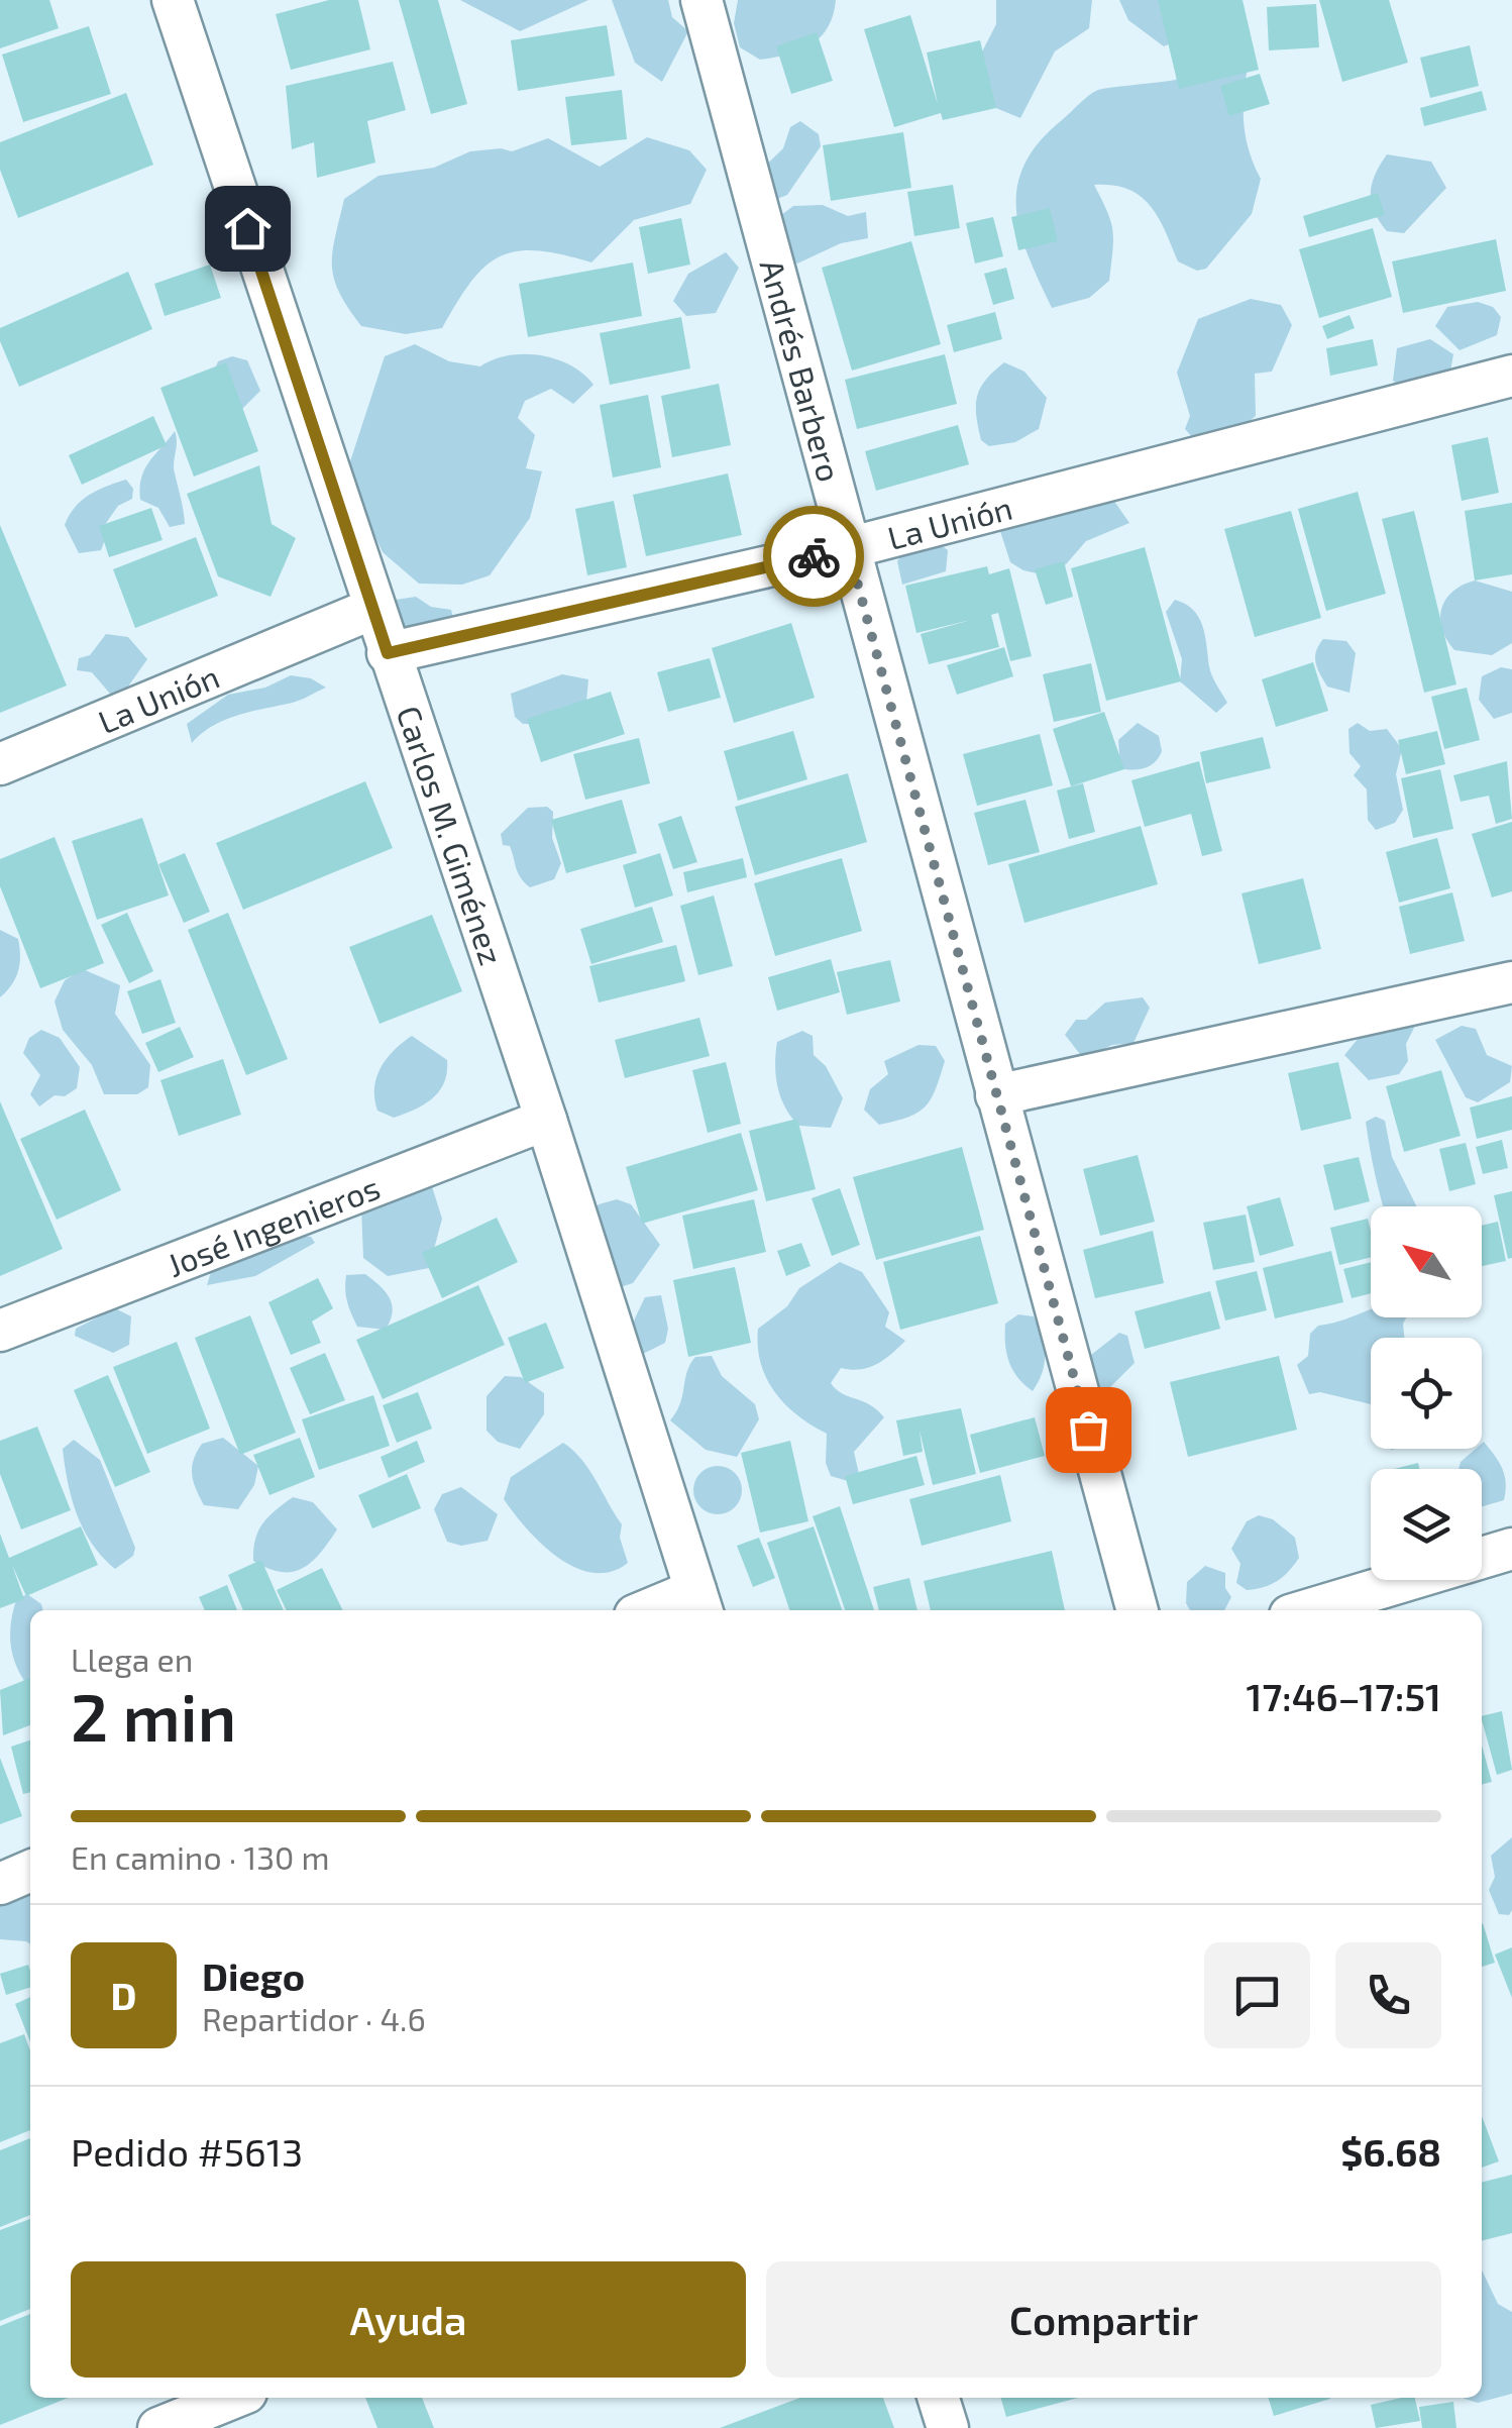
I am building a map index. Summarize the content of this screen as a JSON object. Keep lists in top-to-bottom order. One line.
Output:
{"streets":{"street":["Andrés Barbero","La Unión","Carlos M. Giménez","José Ingenieros"]},"crossings":[["Andrés Barbero","La Unión"],["La Unión","Carlos M. Giménez"],["Carlos M. Giménez","José Ingenieros"]],"north":"top left","page":{"heading":["2 min","Llega en","17:46–17:51"],"panel":["Diego","Repartidor · 4.6","Pedido #5613","$6.68"],"bar":"En camino · 130 m","round":"D","buttons":["Ayuda","Compartir"]}}
